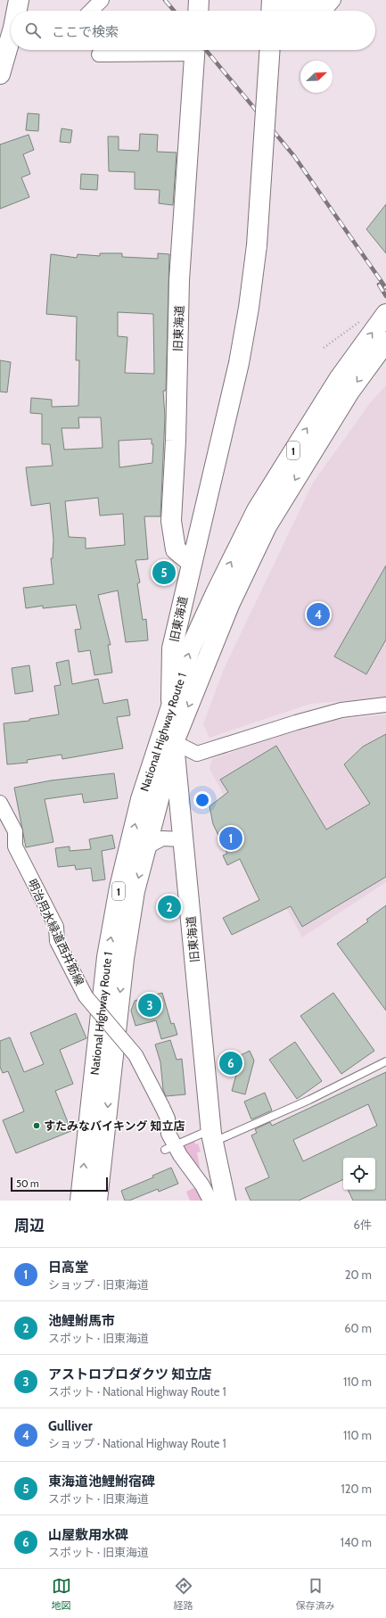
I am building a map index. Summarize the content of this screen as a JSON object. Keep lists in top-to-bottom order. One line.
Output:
{"streets":{"main road":["旧東海道","1","National Highway Route 1"],"street":["明治用水緑道西井筋線"]},"crossings":[["旧東海道","National Highway Route 1"]],"places":["すたみなバイキング 知立店"],"scale_bar":"50 m","north":"top right","page":{"search":"ここで検索","pins":["5","4","1","2","3","6"],"scale":"50 m","heading":["周辺","6件"],"list":[{"mark":"1","name":"日高堂","note":"ショップ · 旧東海道","value":"20 m"},{"mark":"2","name":"池鯉鮒馬市","note":"スポット · 旧東海道","value":"60 m"},{"mark":"3","name":"アストロプロダクツ 知立店","note":"スポット · National Highway Route 1","value":"110 m"},{"mark":"4","name":"Gulliver","note":"ショップ · National Highway Route 1","value":"110 m"},{"mark":"5","name":"東海道池鯉鮒宿碑","note":"スポット · 旧東海道","value":"120 m"},{"mark":"6","name":"山屋敷用水碑","note":"スポット · 旧東海道","value":"140 m"}],"nav":["地図","経路","保存済み"]}}
